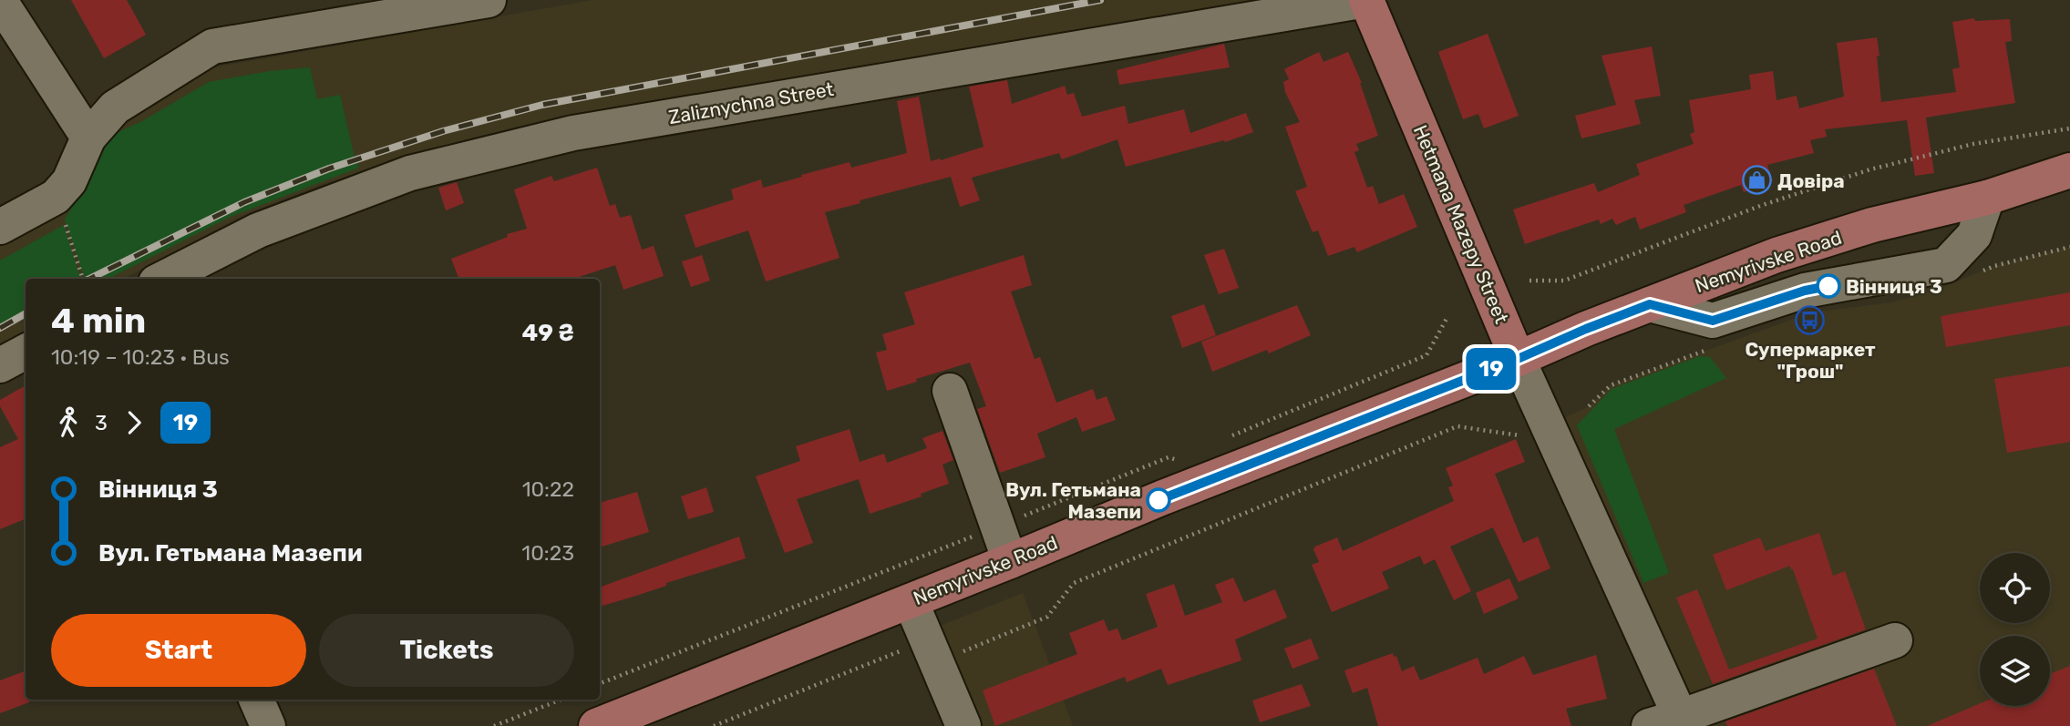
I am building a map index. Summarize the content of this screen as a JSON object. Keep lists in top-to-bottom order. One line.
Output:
{"streets":{"main road":["Hetmana Mazepy Street","Nemyrivske Road"],"street":["Zaliznychna Street"]},"crossings":[["Zaliznychna Street","Hetmana Mazepy Street"],["Hetmana Mazepy Street","Nemyrivske Road"]],"places":{"shop":["Довіра"],"other":["Вінниця 3","Вул. Гетьмана Мазепи"],"bus stop":["Супермаркет \"Грош\""]},"lines":["bus line 19"],"page":{"on_map":"19","heading":["4 min","10:19 – 10:23 · Bus","49 ₴"],"legs":["3","19"],"list":[{"name":"Вінниця 3","value":"10:22"},{"name":"Вул. Гетьмана Мазепи","value":"10:23"}],"buttons":["Start","Tickets"]}}
